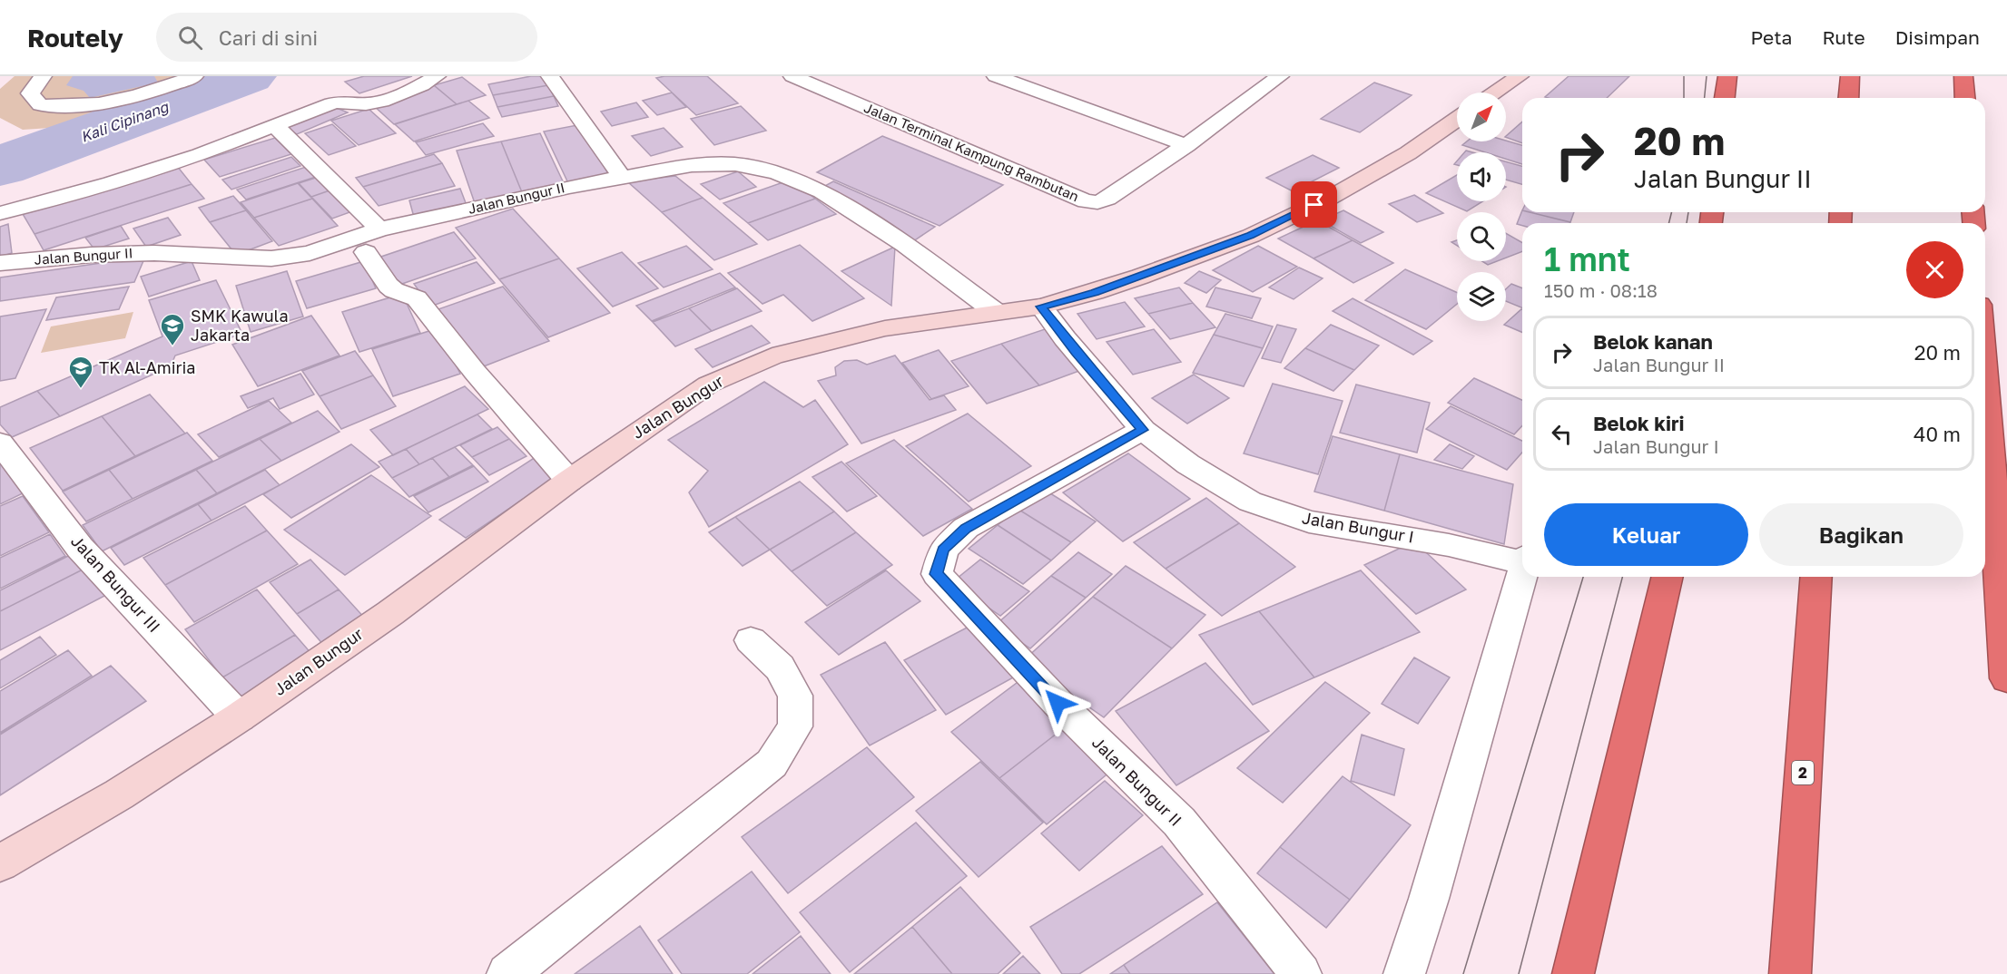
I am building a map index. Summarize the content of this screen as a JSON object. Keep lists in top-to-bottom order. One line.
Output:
{"streets":{"highway":["2"],"street":["Jalan Terminal Kampung Rambutan","Jalan Bungur II","Jalan Bungur","Jalan Bungur I","Jalan Bungur III"]},"crossings":[["Jalan Bungur II","Jalan Bungur"],["Jalan Bungur II","Jalan Bungur I"],["Jalan Bungur","Jalan Bungur I"],["Jalan Bungur","Jalan Bungur III"]],"water":["Kali Cipinang"],"places":{"school or university":["SMK Kawula Jakarta","TK Al-Amiria"]},"north":"top right","page":{"header":"Routely","search":"Cari di sini","nav":["Peta","Rute","Disimpan"],"turn":["20 m","Jalan Bungur II"],"heading":["1 mnt","150 m · 08:18"],"list":[{"name":"Belok kanan","note":"Jalan Bungur II","value":"20 m"},{"name":"Belok kiri","note":"Jalan Bungur I","value":"40 m"}],"buttons":["Keluar","Bagikan"]}}
